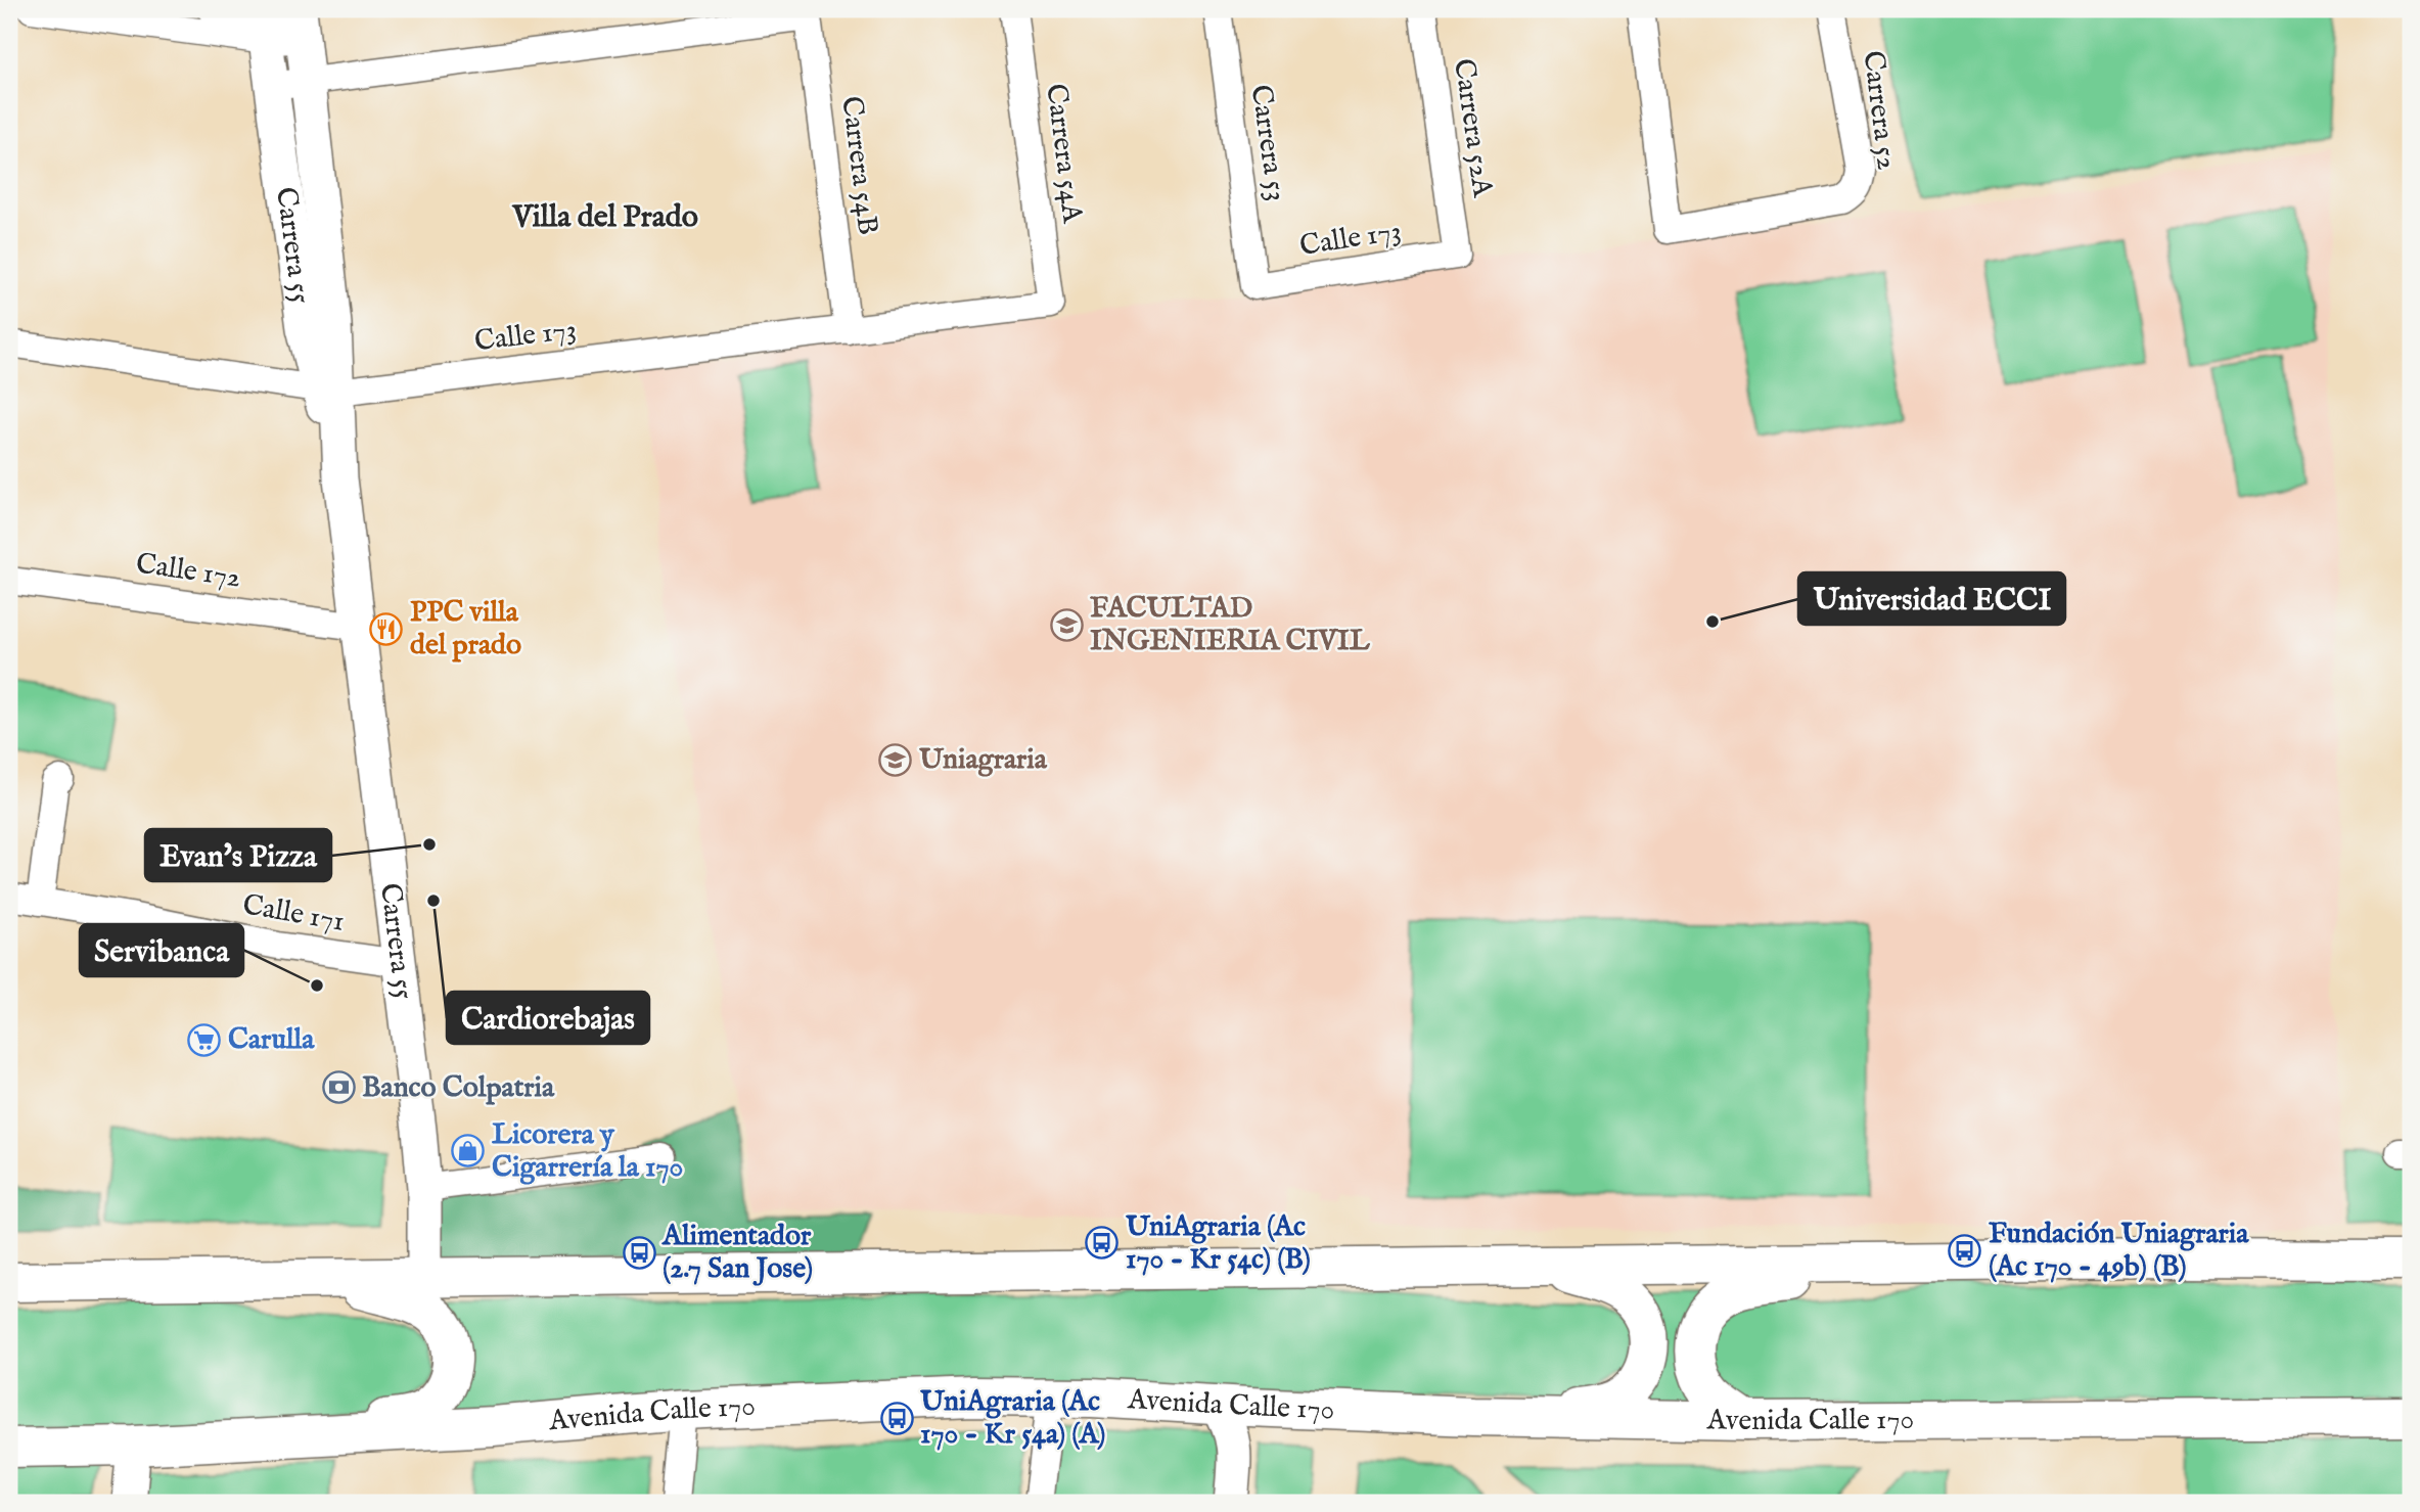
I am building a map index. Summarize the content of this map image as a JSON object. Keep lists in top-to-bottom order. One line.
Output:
{"streets":{"main road":["Avenida Calle 170"],"street":["Carrera 52","Carrera 52A","Carrera 53","Carrera 54A","Carrera 54B","Calle 173","Carrera 55","Calle 172","Calle 171"]},"crossings":[["Carrera 52A","Calle 173"],["Carrera 53","Calle 173"],["Carrera 54A","Calle 173"],["Carrera 54B","Calle 173"],["Calle 173","Carrera 55"],["Carrera 55","Calle 172"],["Carrera 55","Calle 171"]],"districts":["Villa del Prado"],"places":{"other":["Universidad ECCI","Evan's Pizza","Cardiorebajas","Servibanca"],"school or university":["FACULTAD INGENIERIA CIVIL","Uniagraria"],"restaurant":["PPC villa del prado"],"supermarket":["Carulla"],"bank":["Banco Colpatria"],"shop":["Licorera y Cigarrería la 170"],"bus stop":["UniAgraria (Ac 170 - Kr 54c) (B)","Fundación Uniagraria (Ac 170 - 49b) (B)","Alimentador (2.7 San Jose)","UniAgraria (Ac 170 - Kr 54a) (A)"]}}
